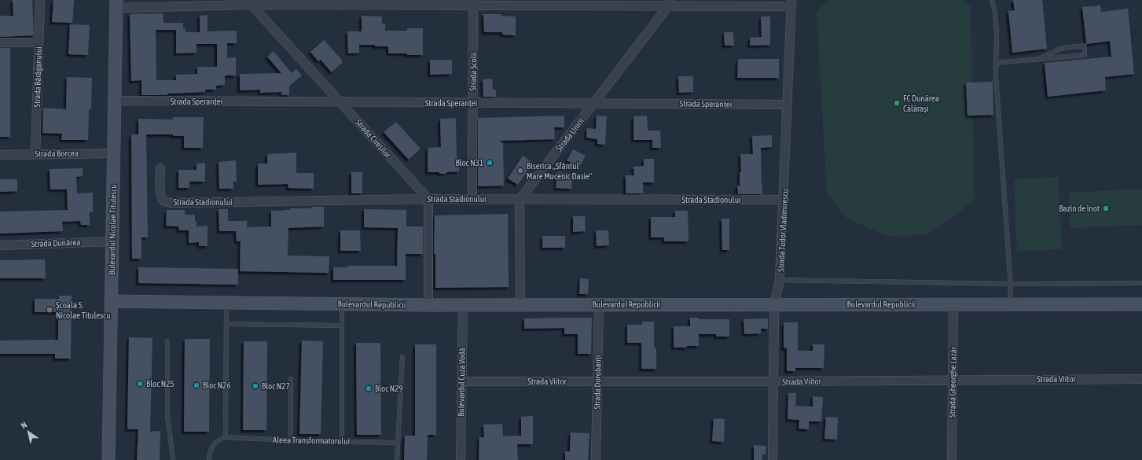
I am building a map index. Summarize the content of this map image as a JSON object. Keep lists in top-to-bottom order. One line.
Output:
{"streets":{"main road":["Bulevardul Nicolae Titulescu","Bulevardul Republicii"],"street":["Strada Școlii","Strada Bărăganului","Strada Speranței","Strada Unirii","Strada Cireșilor","Strada Borcea","Strada Stadionului","Strada Tudor Vladimirescu","Strada Dunărea","Strada Viitor","Bulevardul Cuza Vodă","Strada Dorobanți","Strada Gheorghe Lazăr"],"lane":["Aleea Transformatorului"]},"crossings":[["Strada Școlii","Strada Speranței"],["Strada Școlii","Strada Stadionului"],["Strada Bărăganului","Strada Borcea"],["Strada Speranței","Strada Unirii"],["Strada Speranței","Strada Cireșilor"],["Strada Speranței","Bulevardul Nicolae Titulescu"],["Strada Speranței","Strada Tudor Vladimirescu"],["Strada Unirii","Strada Stadionului"],["Strada Cireșilor","Strada Stadionului"],["Strada Borcea","Bulevardul Nicolae Titulescu"],["Strada Stadionului","Strada Tudor Vladimirescu"],["Bulevardul Nicolae Titulescu","Strada Dunărea"],["Bulevardul Nicolae Titulescu","Bulevardul Republicii"],["Strada Tudor Vladimirescu","Bulevardul Republicii"],["Strada Tudor Vladimirescu","Strada Viitor"],["Bulevardul Republicii","Bulevardul Cuza Vodă"],["Bulevardul Republicii","Strada Dorobanți"],["Bulevardul Republicii","Strada Gheorghe Lazăr"],["Strada Viitor","Bulevardul Cuza Vodă"],["Strada Viitor","Strada Dorobanți"],["Strada Viitor","Strada Gheorghe Lazăr"]],"places":["FC Dunărea Călărași","Bloc N31","Biserica „Sfântul Mare Mucenic Dasie\"","Bazin de înot","Școala 5. Nicolae Titulescu","Bloc N25","Bloc N26","Bloc N27","Bloc N29"],"north":"top left"}
